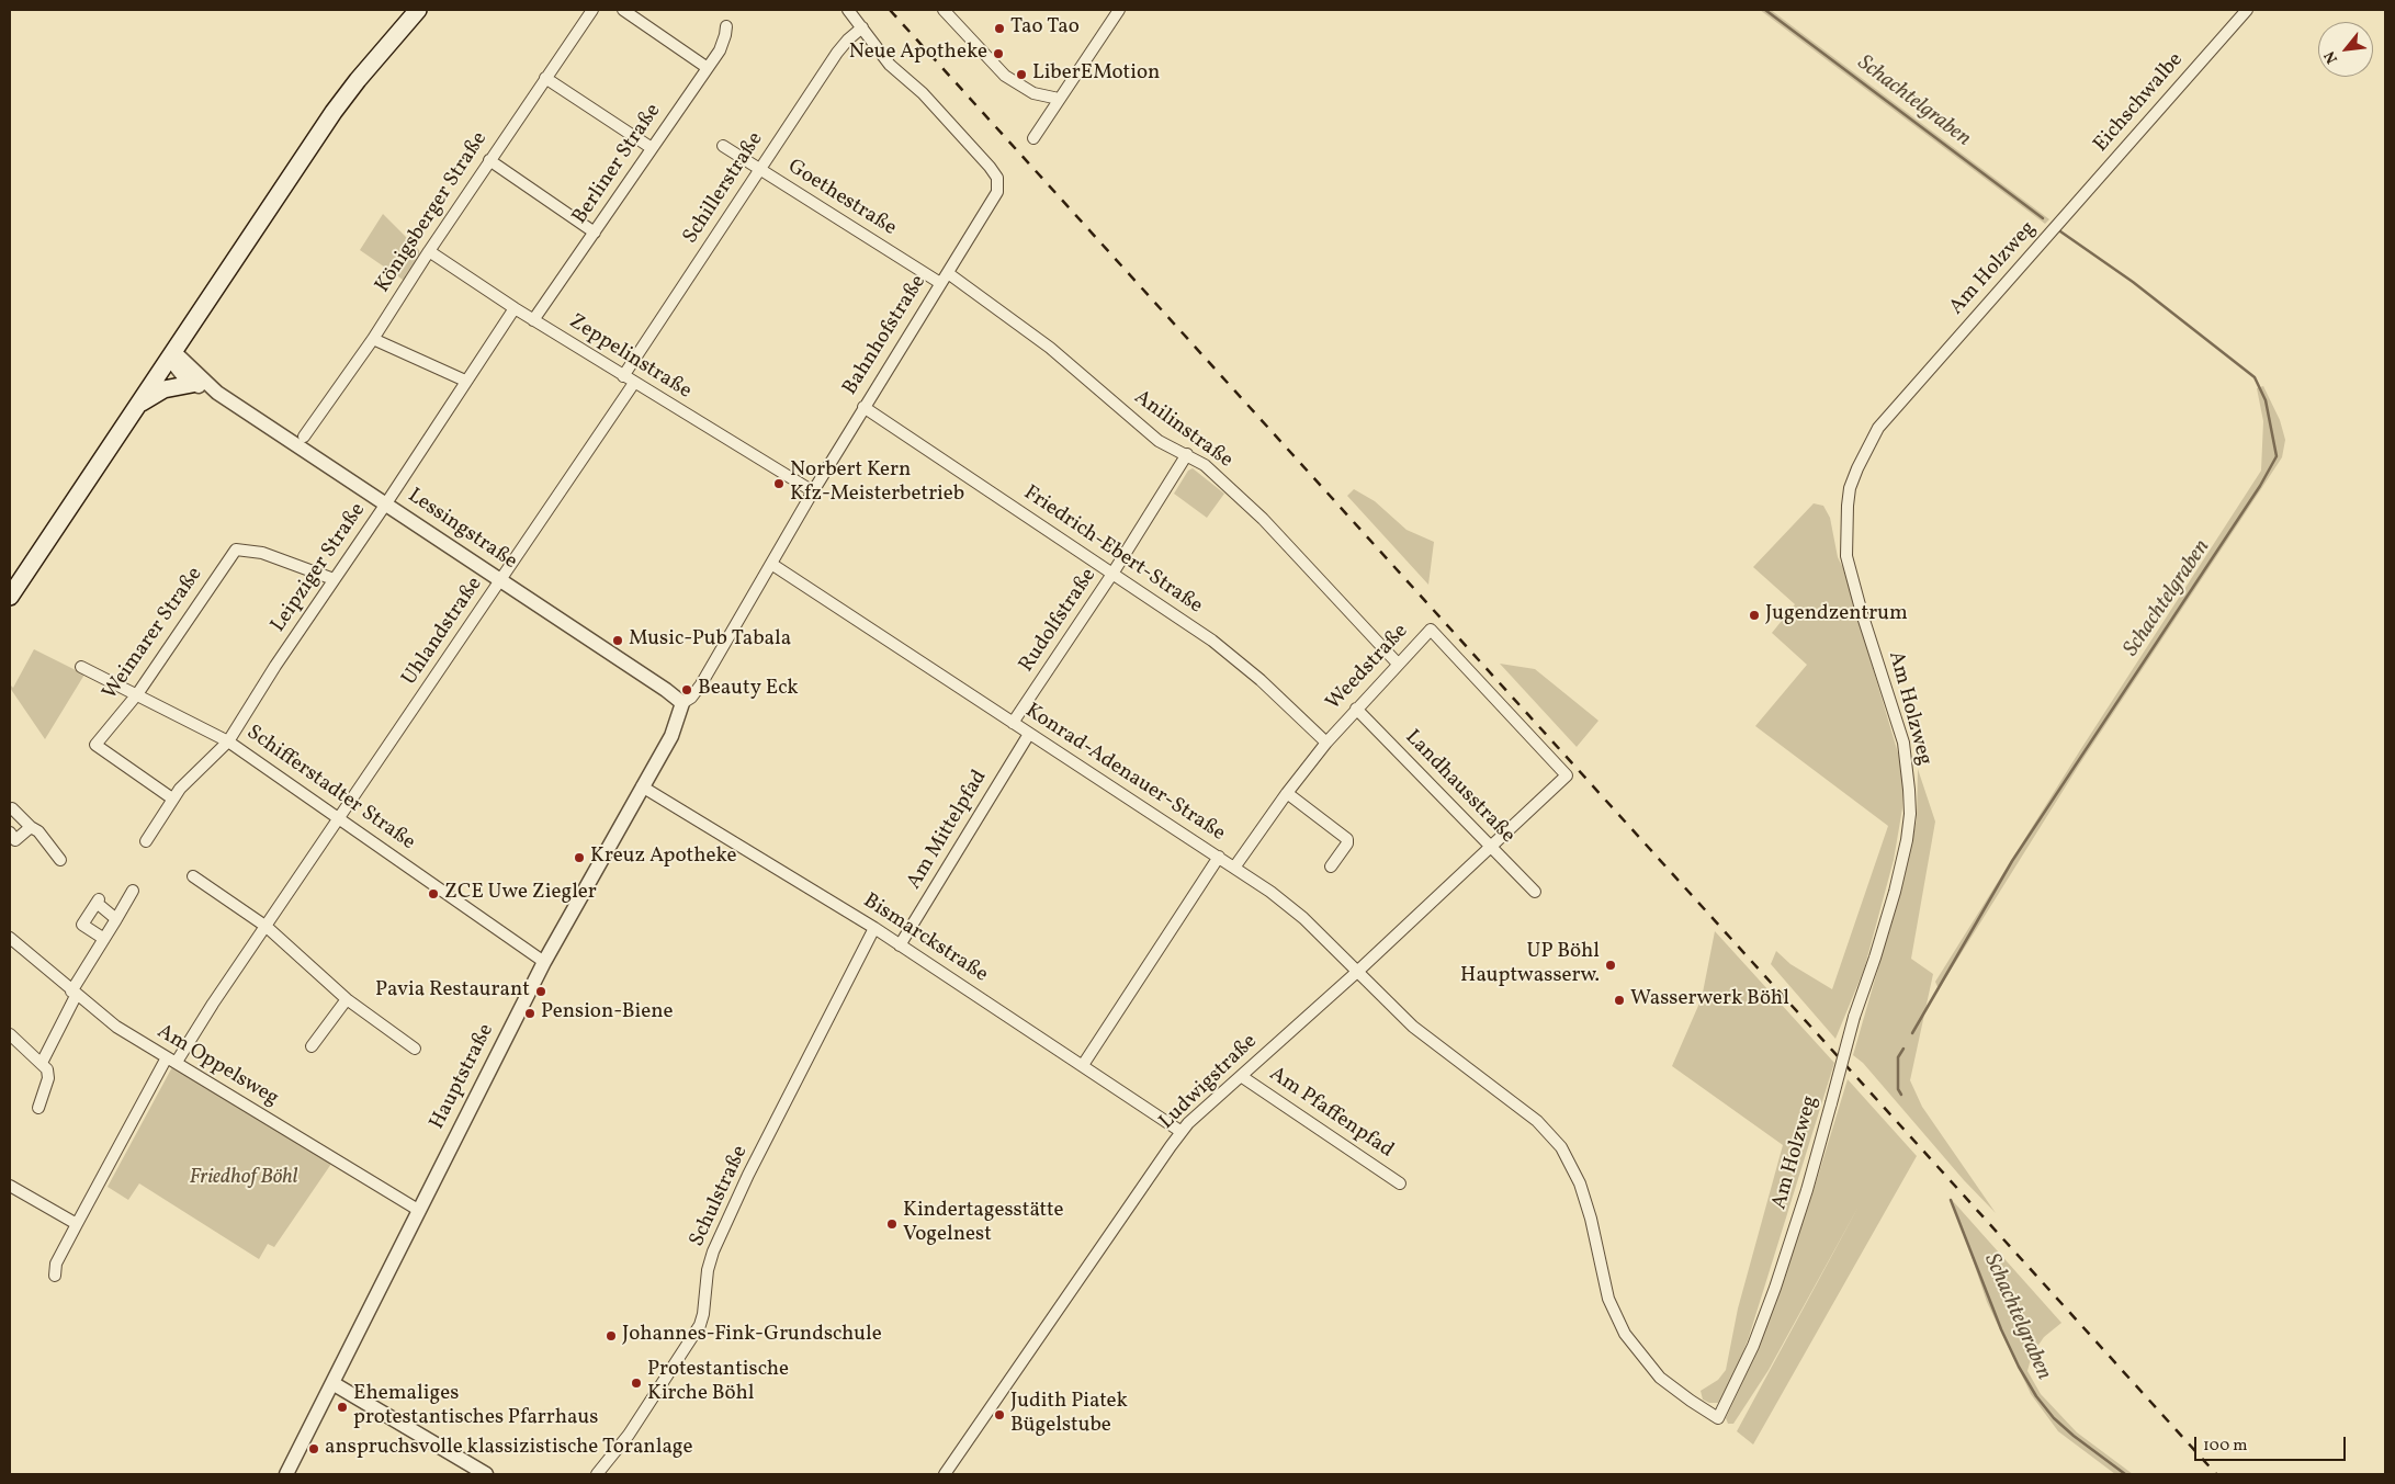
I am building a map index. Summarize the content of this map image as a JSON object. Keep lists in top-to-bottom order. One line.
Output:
{"streets":{"street":["Eichschwalbe","Berliner Straße","Schillerstraße","Goethestraße","Königsberger Straße","Am Holzweg","Bahnhofstraße","Zeppelinstraße","Anilinstraße","Lessingstraße","Friedrich-Ebert-Straße","Leipziger Straße","Rudolfstraße","Uhlandstraße","Weimarer Straße","Weedstraße","Konrad-Adenauer-Straße","Landhausstraße","Schifferstadter Straße","Am Mittelpfad","Bismarckstraße","Am Oppelsweg","Hauptstraße","Ludwigstraße","Am Pfaffenpfad","Schulstraße"]},"crossings":[["Eichschwalbe","Am Holzweg"],["Berliner Straße","Zeppelinstraße"],["Schillerstraße","Goethestraße"],["Schillerstraße","Bahnhofstraße"],["Schillerstraße","Zeppelinstraße"],["Goethestraße","Bahnhofstraße"],["Königsberger Straße","Zeppelinstraße"],["Am Holzweg","Konrad-Adenauer-Straße"],["Bahnhofstraße","Zeppelinstraße"],["Bahnhofstraße","Anilinstraße"],["Bahnhofstraße","Lessingstraße"],["Bahnhofstraße","Friedrich-Ebert-Straße"],["Bahnhofstraße","Konrad-Adenauer-Straße"],["Bahnhofstraße","Hauptstraße"],["Zeppelinstraße","Leipziger Straße"],["Zeppelinstraße","Uhlandstraße"],["Anilinstraße","Rudolfstraße"],["Anilinstraße","Weedstraße"],["Lessingstraße","Leipziger Straße"],["Lessingstraße","Uhlandstraße"],["Lessingstraße","Hauptstraße"],["Friedrich-Ebert-Straße","Rudolfstraße"],["Friedrich-Ebert-Straße","Weedstraße"],["Leipziger Straße","Weimarer Straße"],["Leipziger Straße","Schifferstadter Straße"],["Rudolfstraße","Konrad-Adenauer-Straße"],["Uhlandstraße","Schifferstadter Straße"],["Uhlandstraße","Am Oppelsweg"],["Weimarer Straße","Schifferstadter Straße"],["Weedstraße","Konrad-Adenauer-Straße"],["Weedstraße","Landhausstraße"],["Weedstraße","Ludwigstraße"],["Konrad-Adenauer-Straße","Am Mittelpfad"],["Konrad-Adenauer-Straße","Ludwigstraße"],["Landhausstraße","Ludwigstraße"],["Schifferstadter Straße","Hauptstraße"],["Am Mittelpfad","Bismarckstraße"],["Bismarckstraße","Hauptstraße"],["Bismarckstraße","Ludwigstraße"],["Bismarckstraße","Schulstraße"],["Am Oppelsweg","Hauptstraße"],["Ludwigstraße","Am Pfaffenpfad"]],"water":["Schachtelgraben"],"parks":["Friedhof Böhl"],"places":["Tao Tao","Neue Apotheke","LiberEMotion","Norbert Kern Kfz-Meisterbetrieb","Jugendzentrum","Music-Pub Tabala","Beauty Eck","Kreuz Apotheke","ZCE Uwe Ziegler","UP Böhl Hauptwasserw.","Pavia Restaurant","Wasserwerk Böhl","Pension-Biene","Kindertagesstätte Vogelnest","Johannes-Fink-Grundschule","Protestantische Kirche Böhl","Ehemaliges protestantisches Pfarrhaus","Judith Piatek Bügelstube","anspruchsvolle klassizistische Toranlage"],"scale_bar":"100 m","north":"bottom left"}
